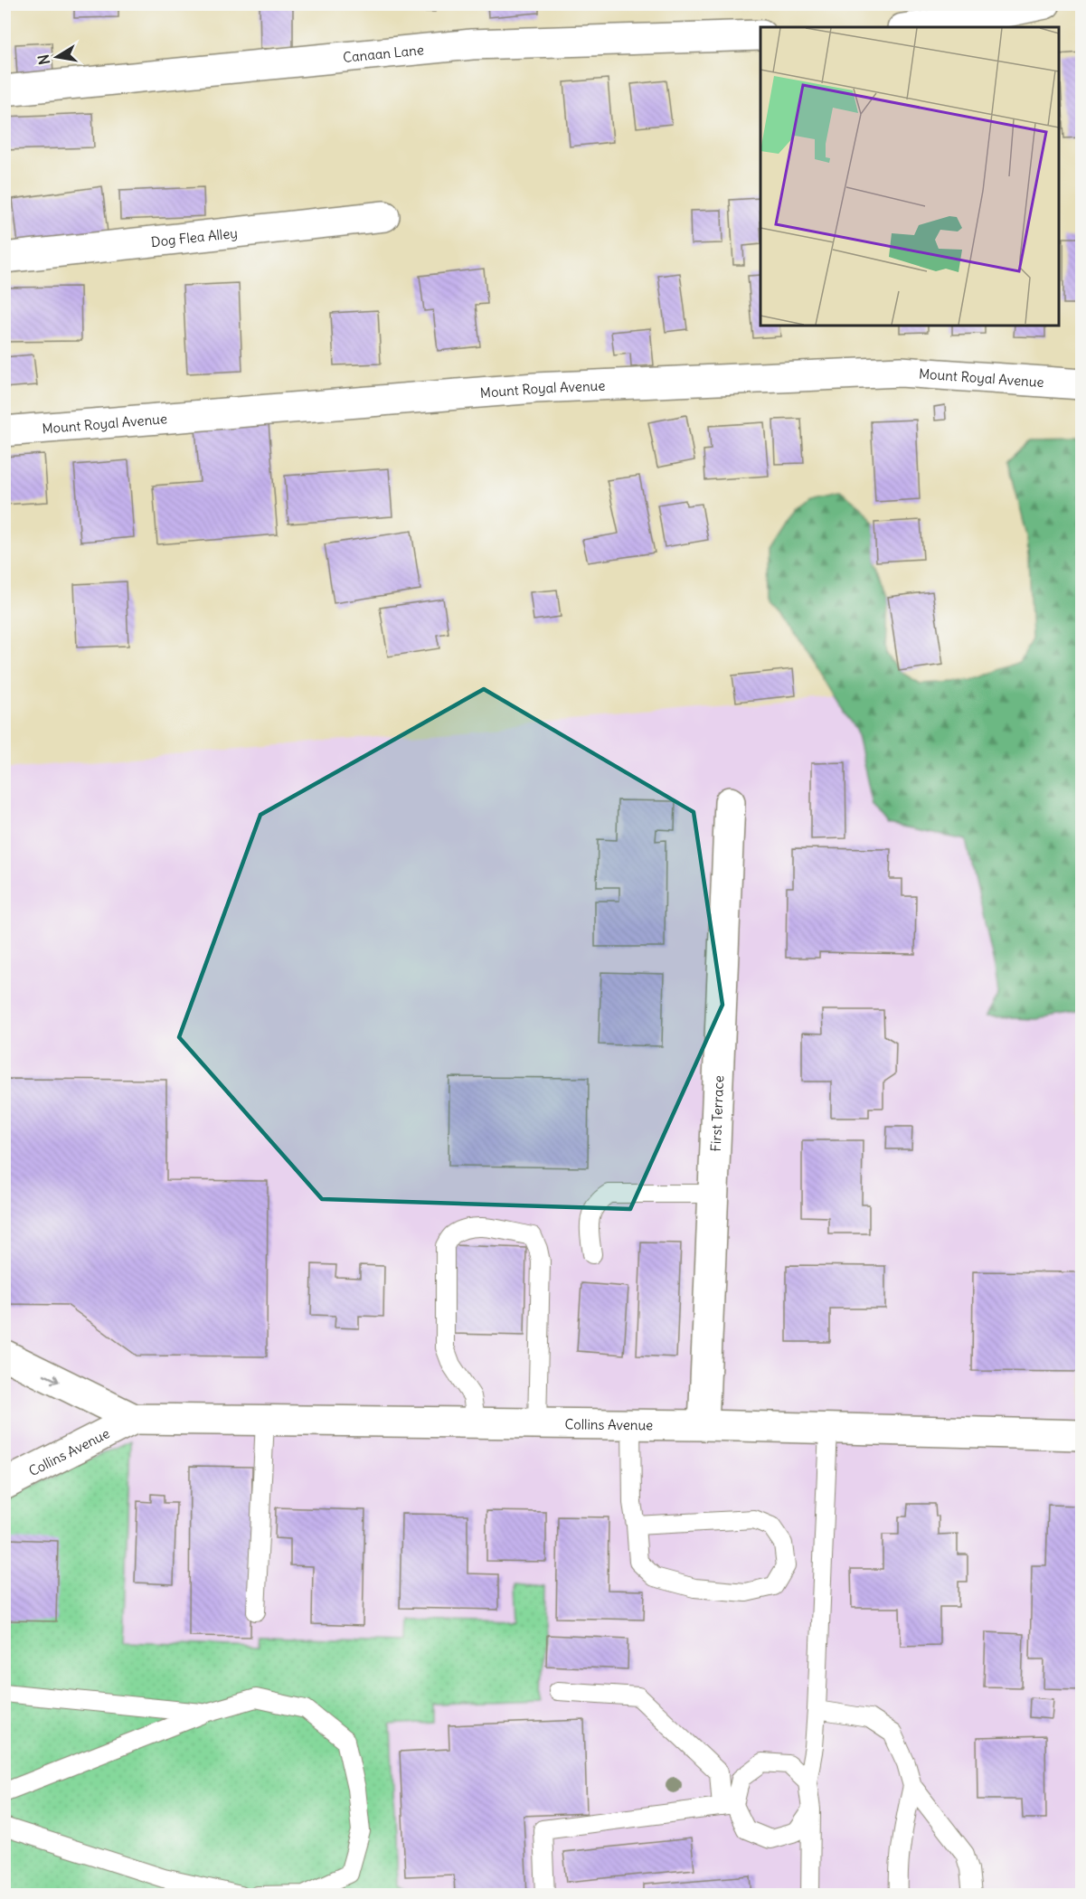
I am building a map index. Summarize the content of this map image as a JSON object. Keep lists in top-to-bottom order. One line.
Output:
{"streets":{"street":["Canaan Lane","Dog Flea Alley","Mount Royal Avenue","First Terrace","Collins Avenue"]},"crossings":[["First Terrace","Collins Avenue"]],"north":"left"}
